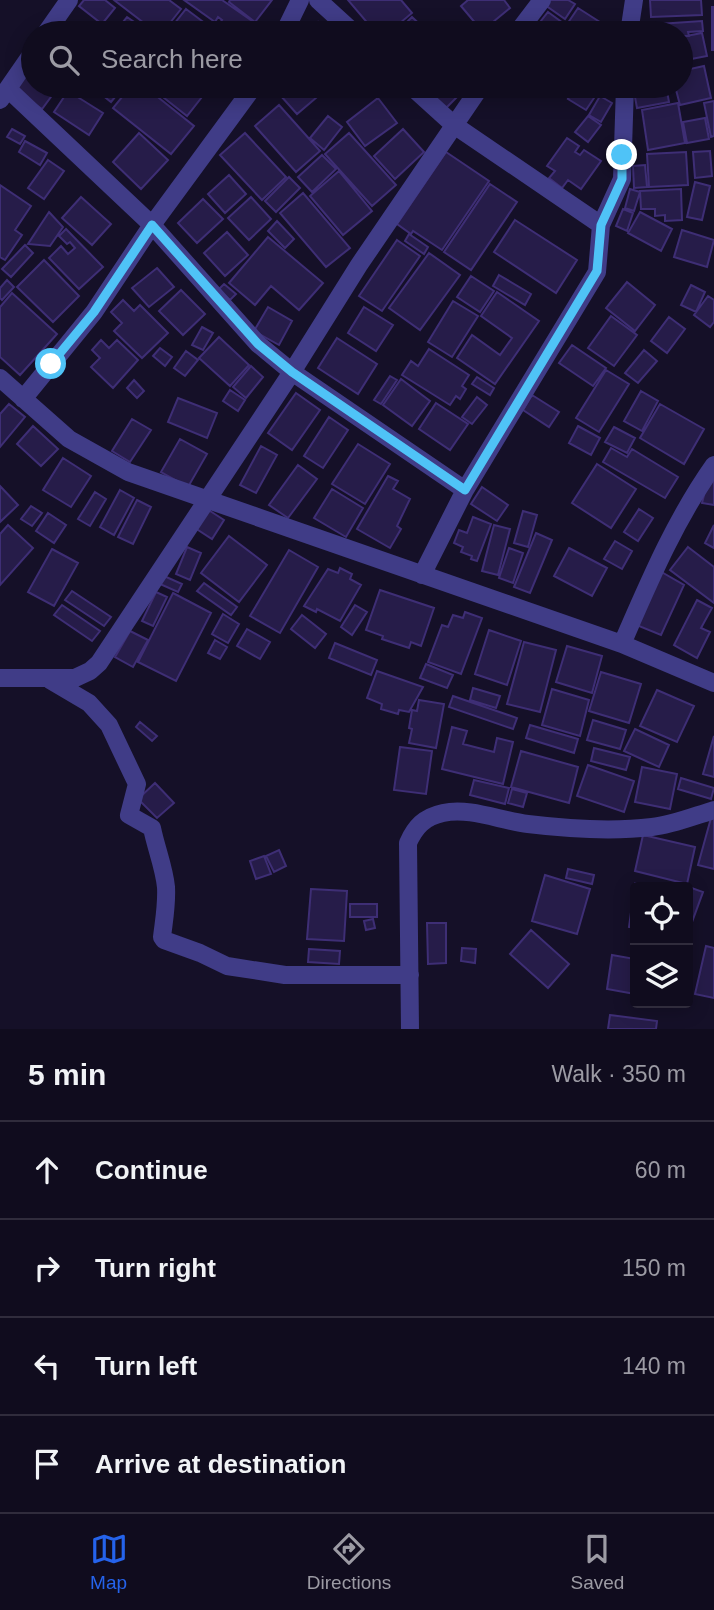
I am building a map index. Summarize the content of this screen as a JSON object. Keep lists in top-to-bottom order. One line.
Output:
{"page":{"search":"Search here","heading":["5 min","Walk · 350 m"],"list":[["Continue","60 m"],["Turn right","150 m"],["Turn left","140 m"],"Arrive at destination"],"nav":["Map","Directions","Saved"]}}
